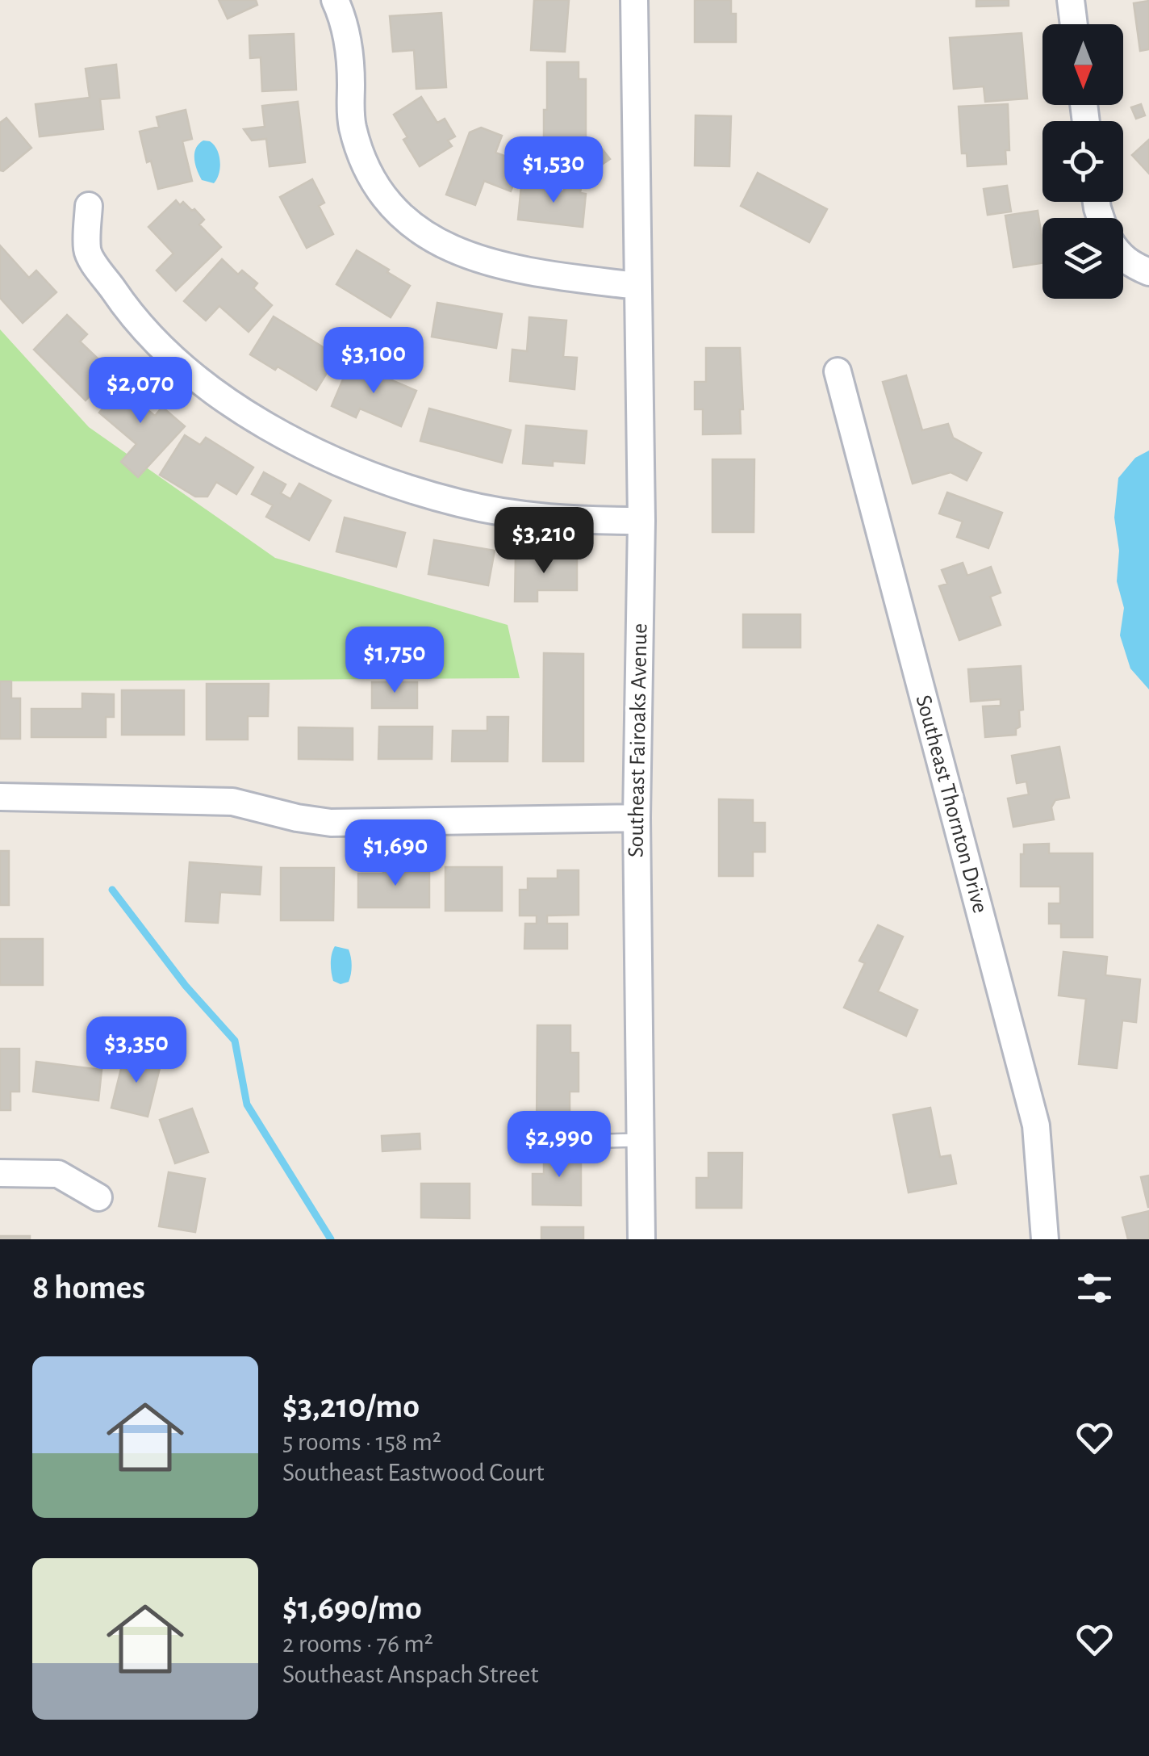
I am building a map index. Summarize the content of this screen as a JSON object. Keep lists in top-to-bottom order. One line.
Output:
{"streets":{"street":["Southeast Fairoaks Avenue","Southeast Thornton Drive"]},"north":"bottom","page":{"price":["$1,530","$3,100","$2,070","$3,210","$1,750","$1,690","$3,350","$2,990"],"heading":"8 homes","list":[{"name":"$3,210/mo","note":"5 rooms · 158 m² · Southeast Eastwood Court"},{"name":"$1,690/mo","note":"2 rooms · 76 m² · Southeast Anspach Street"}]}}
